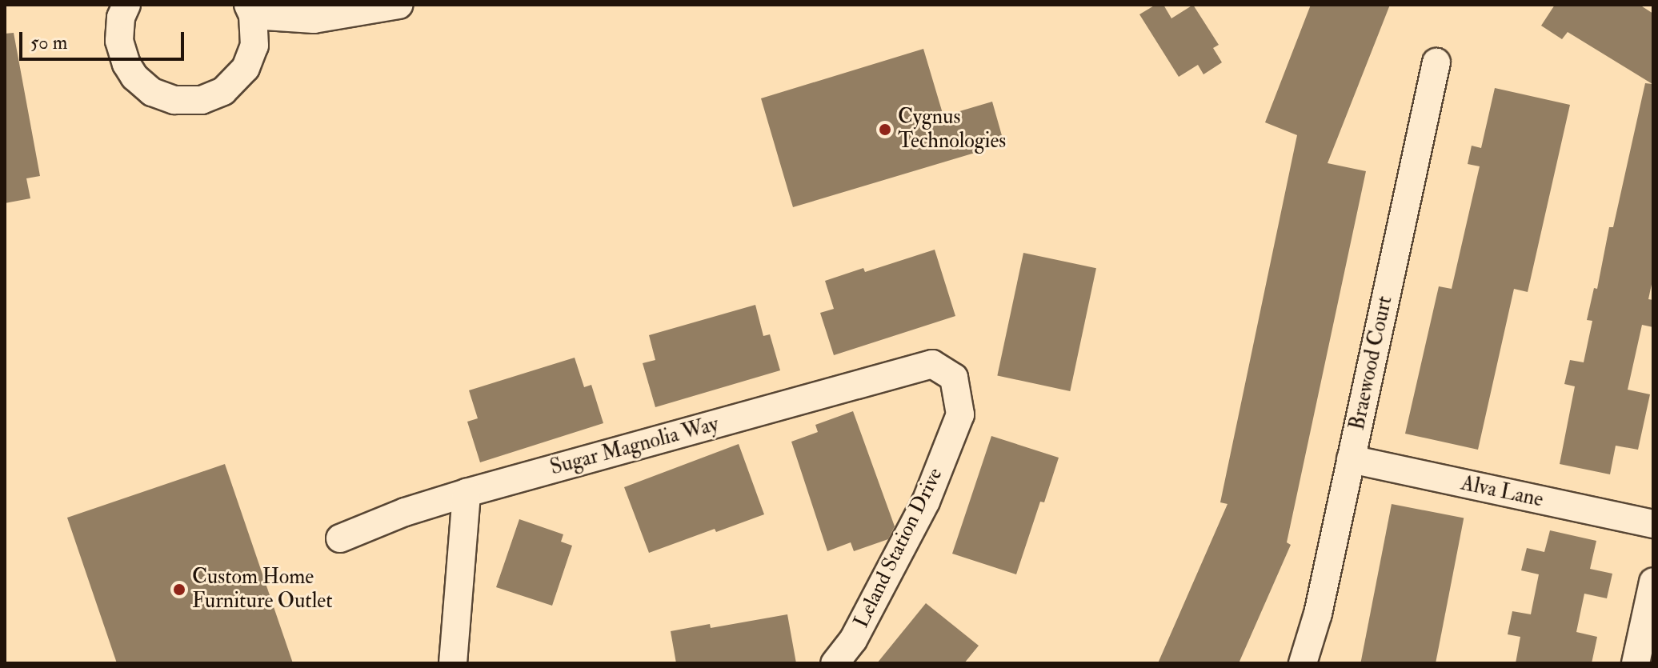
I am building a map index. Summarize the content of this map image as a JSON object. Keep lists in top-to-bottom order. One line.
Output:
{"streets":{"street":["Braewood Court","Sugar Magnolia Way","Alva Lane","Leland Station Drive"]},"crossings":[["Braewood Court","Alva Lane"],["Sugar Magnolia Way","Leland Station Drive"]],"places":["Cygnus Technologies","Custom Home Furniture Outlet"],"scale_bar":"50 m"}
